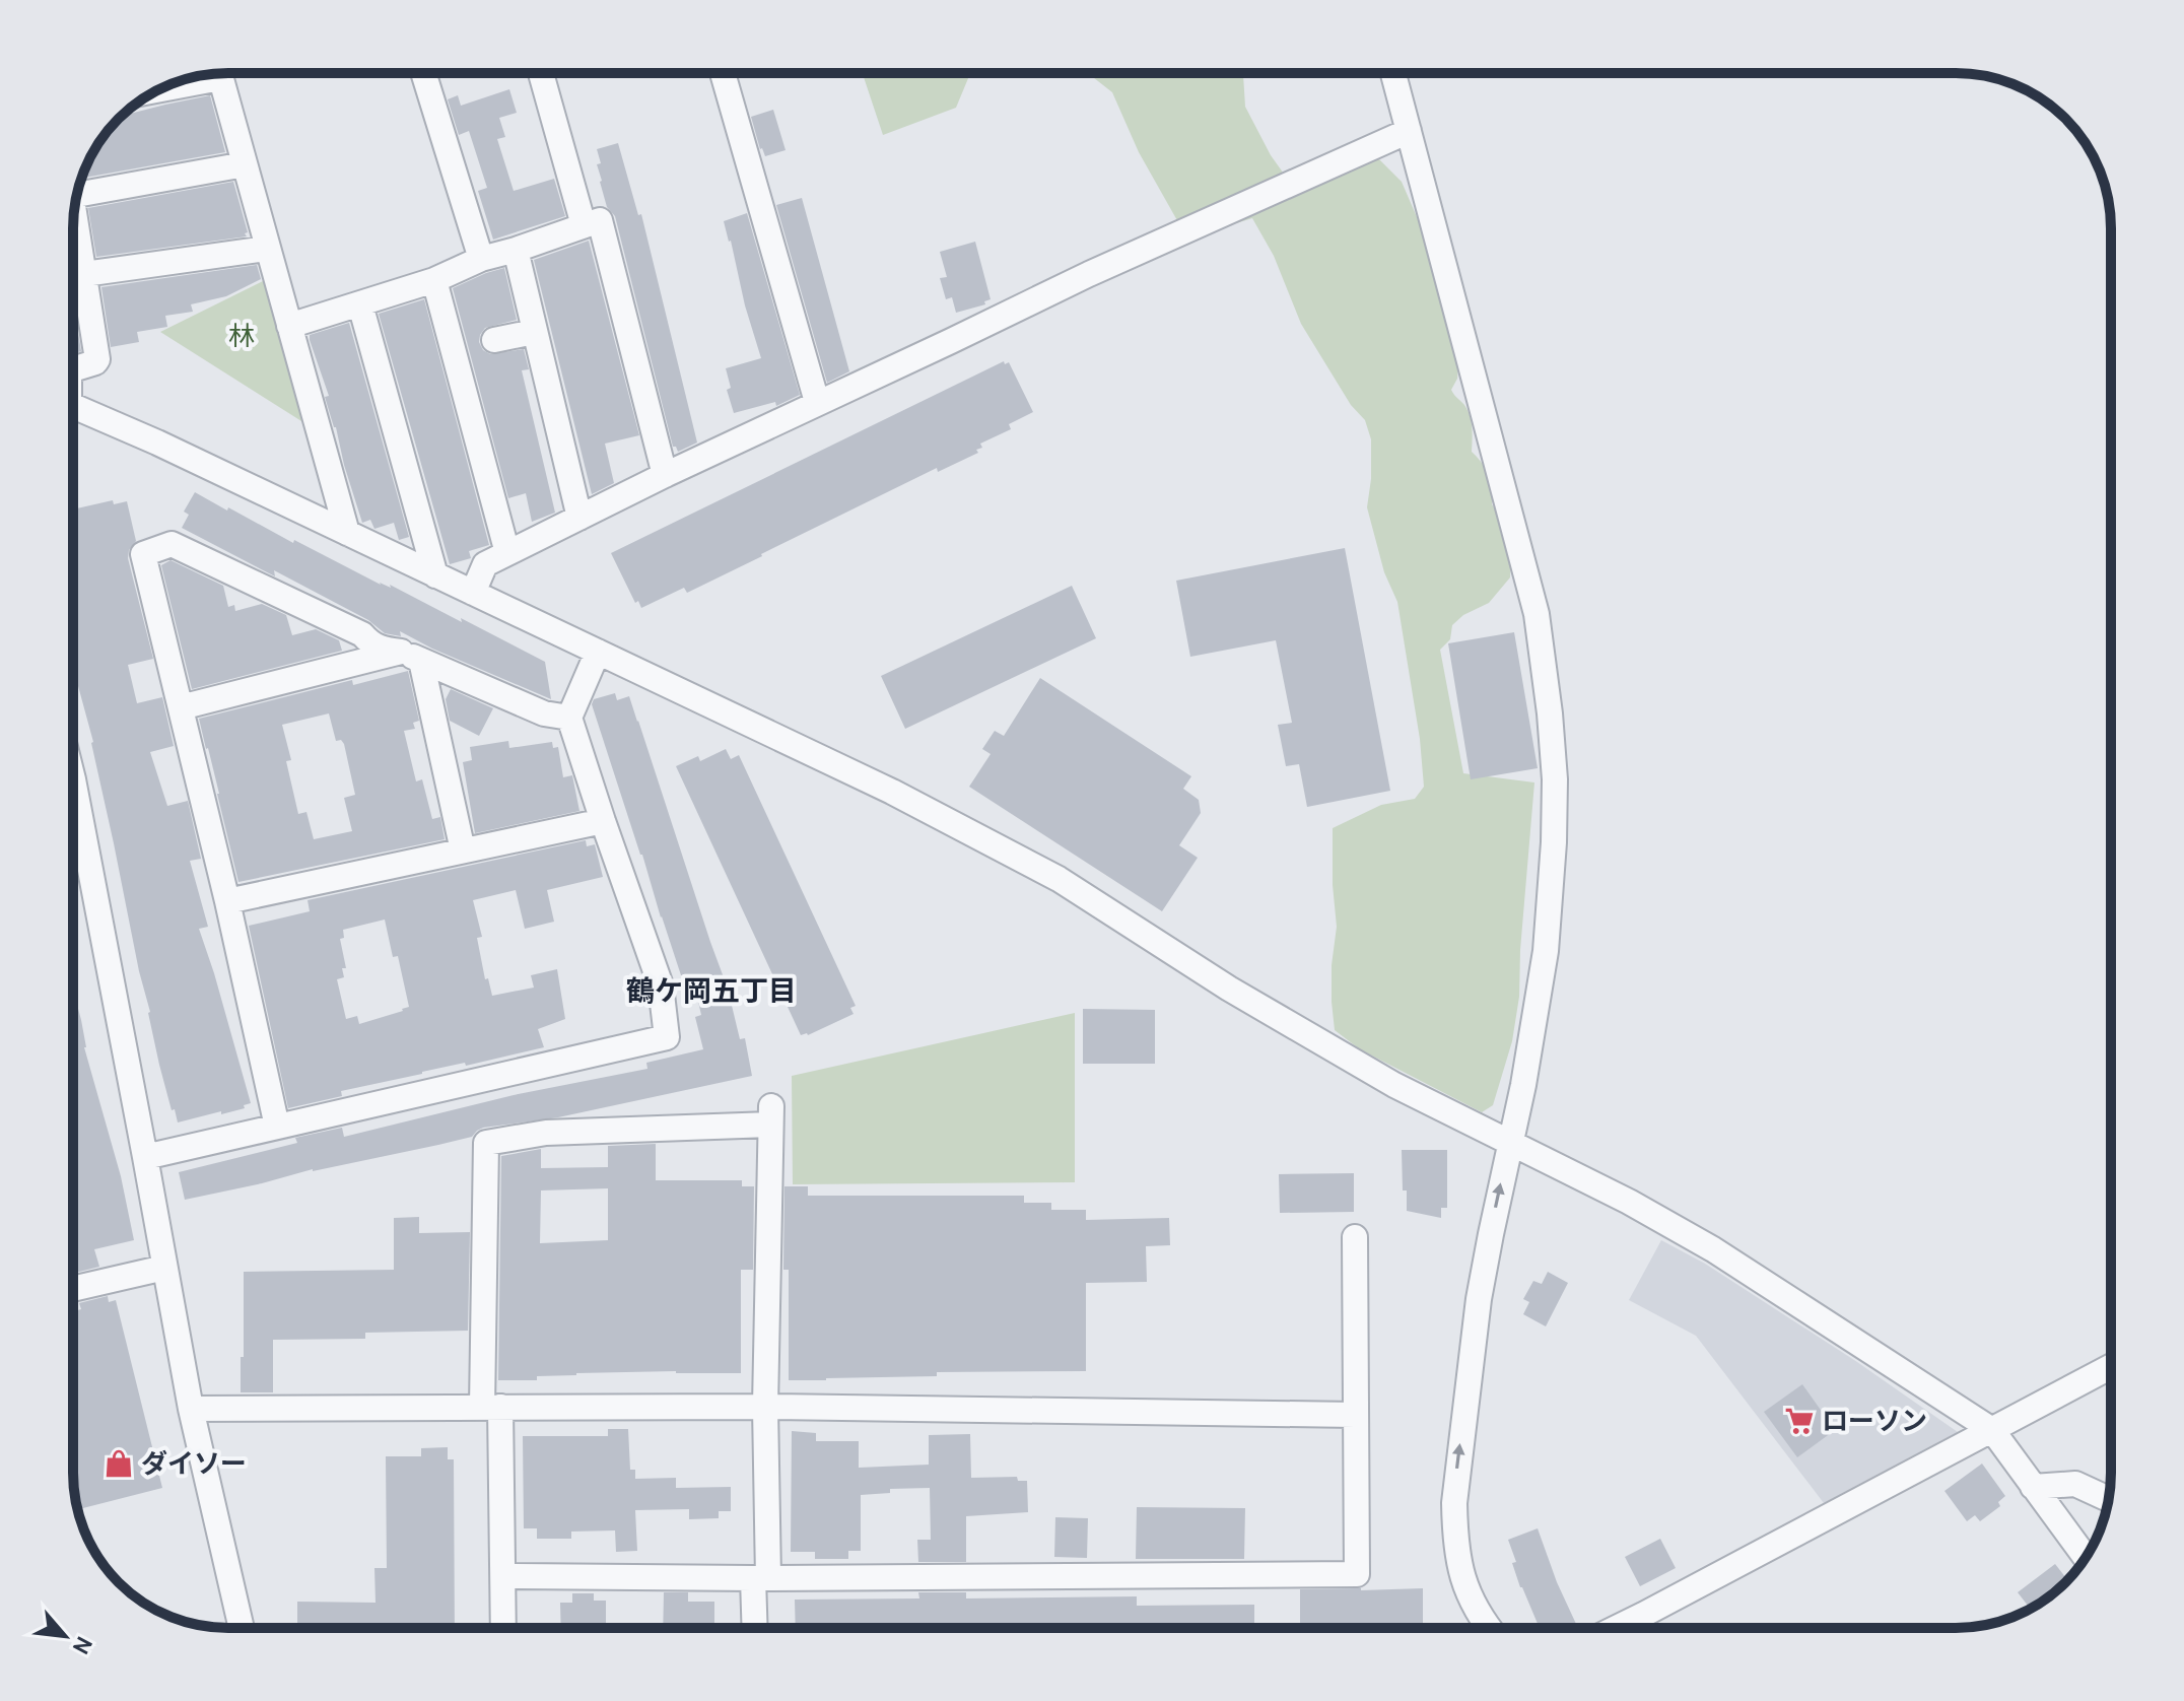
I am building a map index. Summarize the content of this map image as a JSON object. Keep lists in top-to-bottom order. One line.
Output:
{"districts":["鶴ケ岡五丁目"],"parks":["林"],"places":{"supermarket":["ローソン"],"shop":["ダイソー"]},"north":"bottom right"}
